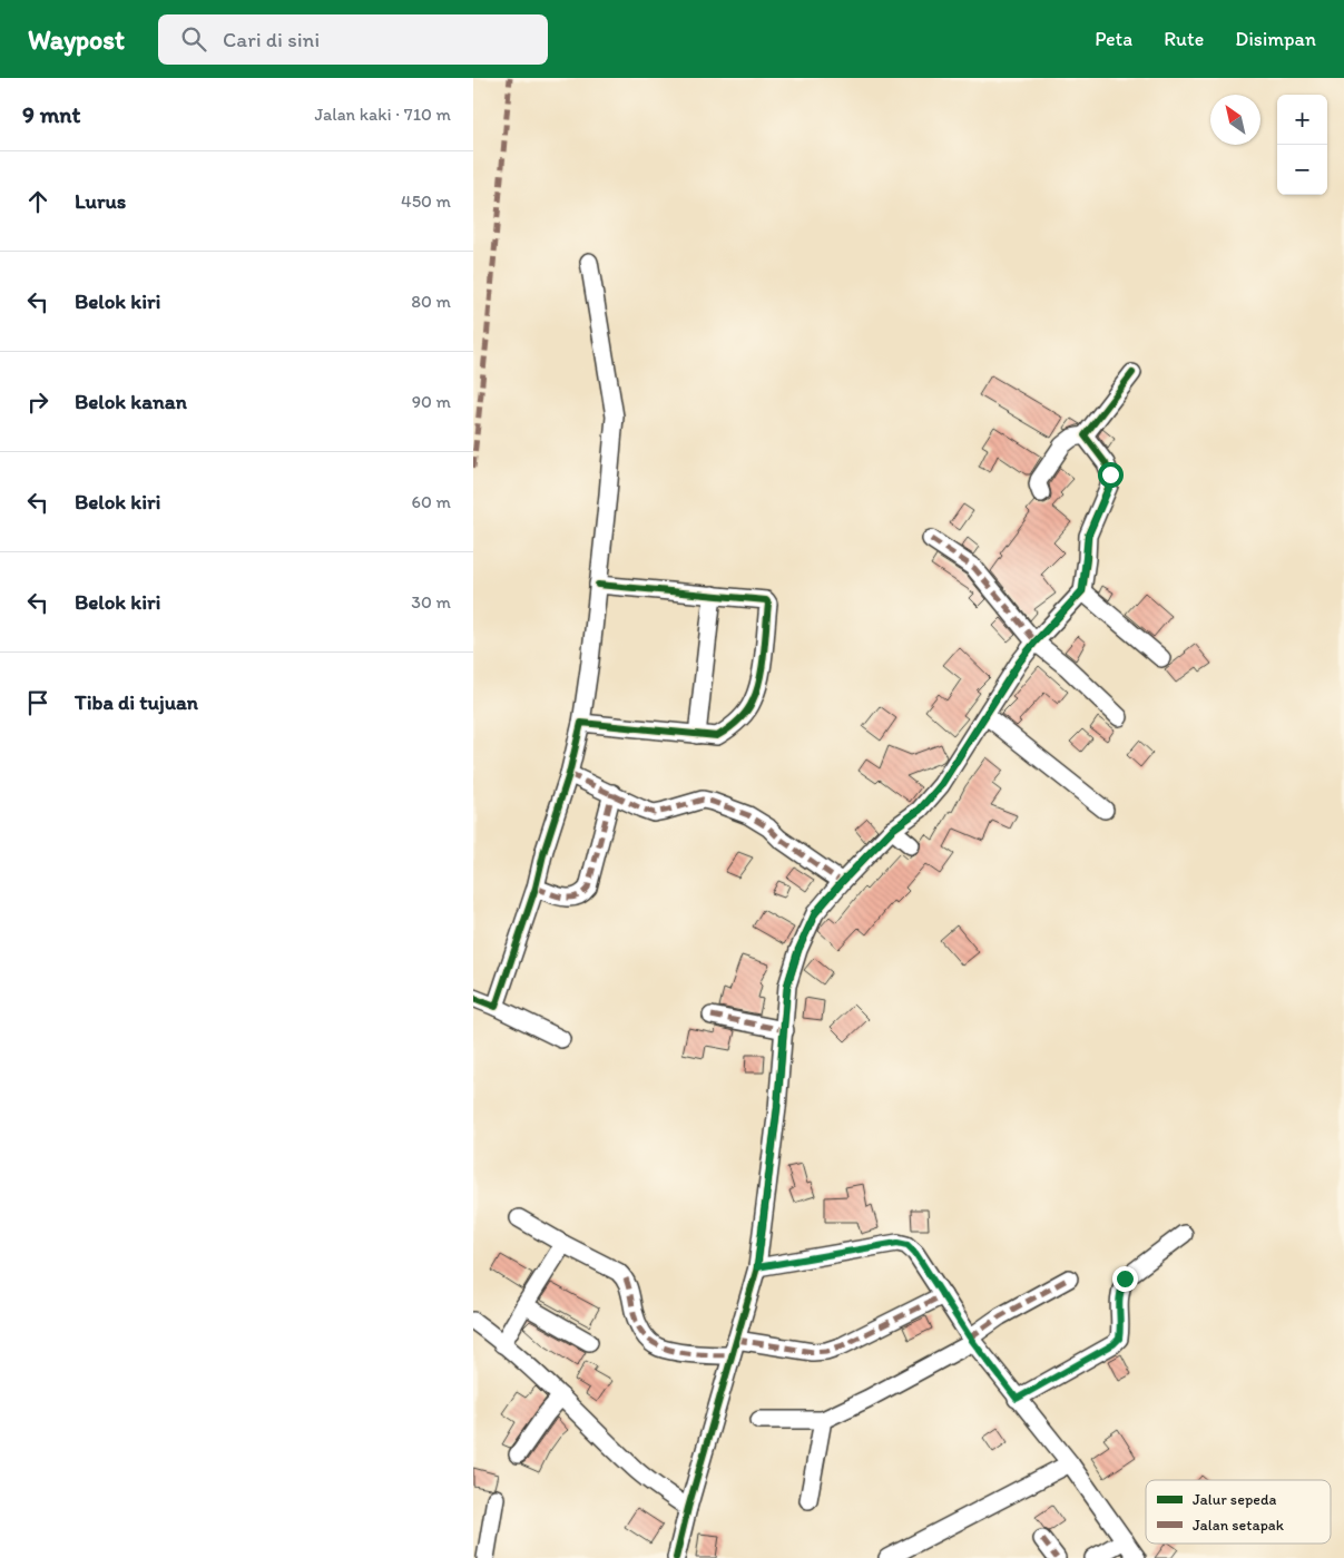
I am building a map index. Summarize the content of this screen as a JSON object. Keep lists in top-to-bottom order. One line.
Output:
{"legend":["Jalur sepeda","Jalan setapak"],"north":"top left","page":{"header":"Waypost","search":"Cari di sini","nav":["Peta","Rute","Disimpan"],"heading":["9 mnt","Jalan kaki · 710 m"],"map_buttons":["+","−"],"list":[["Lurus","450 m"],["Belok kiri","80 m"],["Belok kanan","90 m"],["Belok kiri","60 m"],["Belok kiri","30 m"],"Tiba di tujuan"]}}
